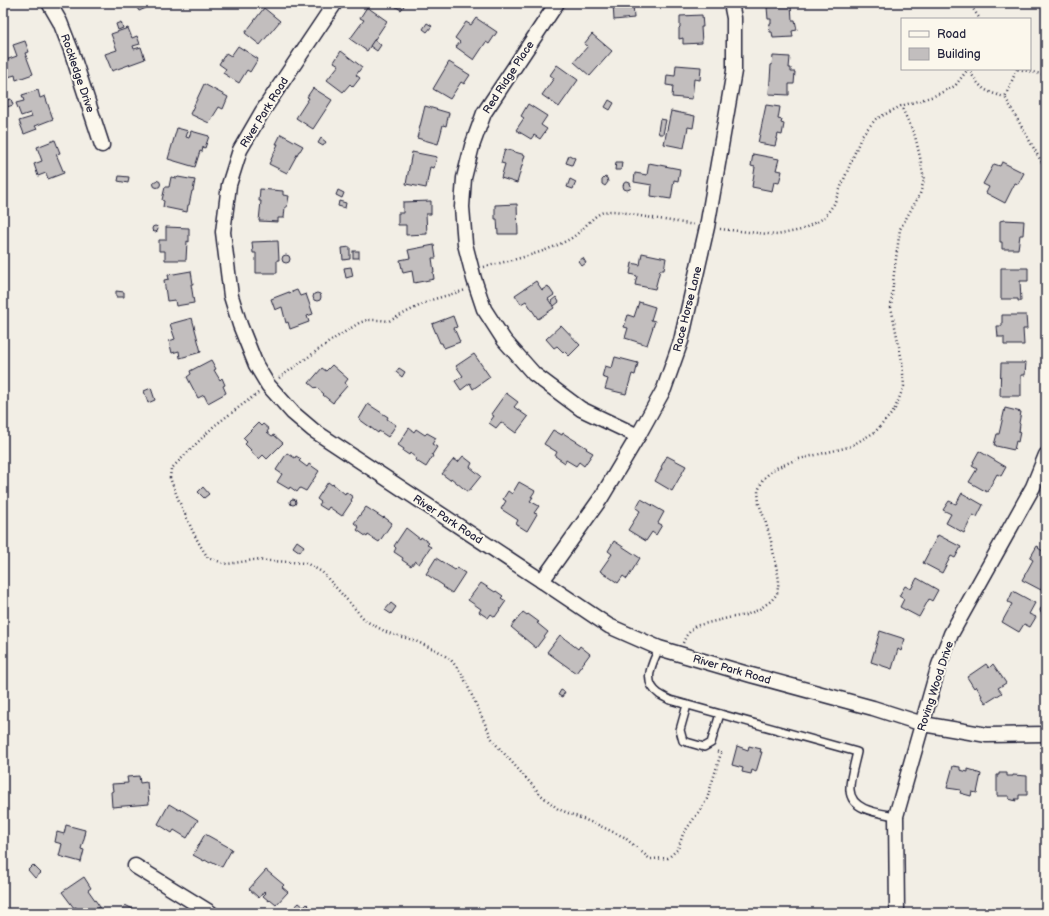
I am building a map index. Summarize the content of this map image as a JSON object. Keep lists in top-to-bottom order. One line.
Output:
{"streets":{"street":["Rockledge Drive","Red Ridge Place","River Park Road","Race Horse Lane","Roving Wood Drive"]},"crossings":[["Red Ridge Place","Race Horse Lane"],["River Park Road","Race Horse Lane"],["River Park Road","Roving Wood Drive"]],"legend":["Road","Building"]}
